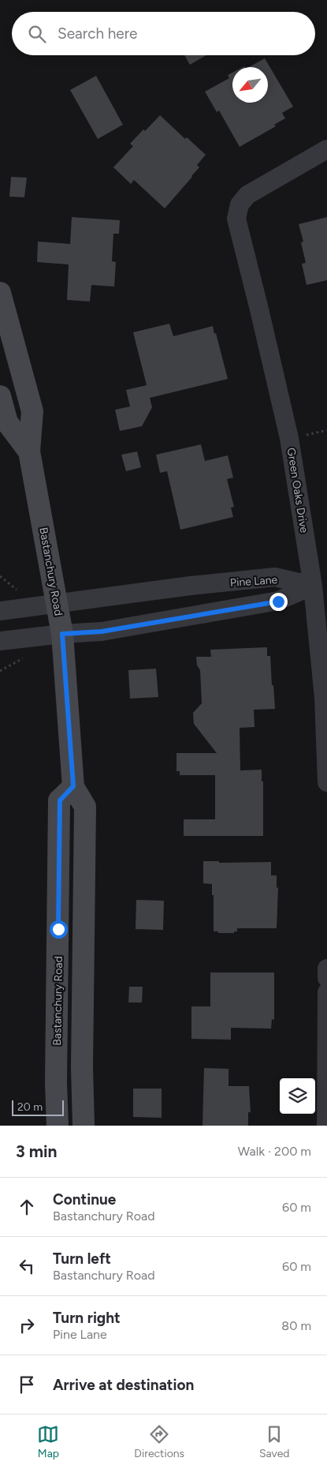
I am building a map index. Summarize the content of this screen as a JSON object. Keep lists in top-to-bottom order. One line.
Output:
{"streets":{"main road":["Bastanchury Road"],"street":["Green Oaks Drive","Pine Lane"]},"crossings":[["Green Oaks Drive","Pine Lane"],["Bastanchury Road","Pine Lane"]],"scale_bar":"20 m","north":"bottom left","page":{"search":"Search here","scale":"20 m","heading":["3 min","Walk · 200 m"],"list":[["Continue","Bastanchury Road","60 m"],["Turn left","Bastanchury Road","60 m"],["Turn right","Pine Lane","80 m"],"Arrive at destination"],"nav":["Map","Directions","Saved"]}}
